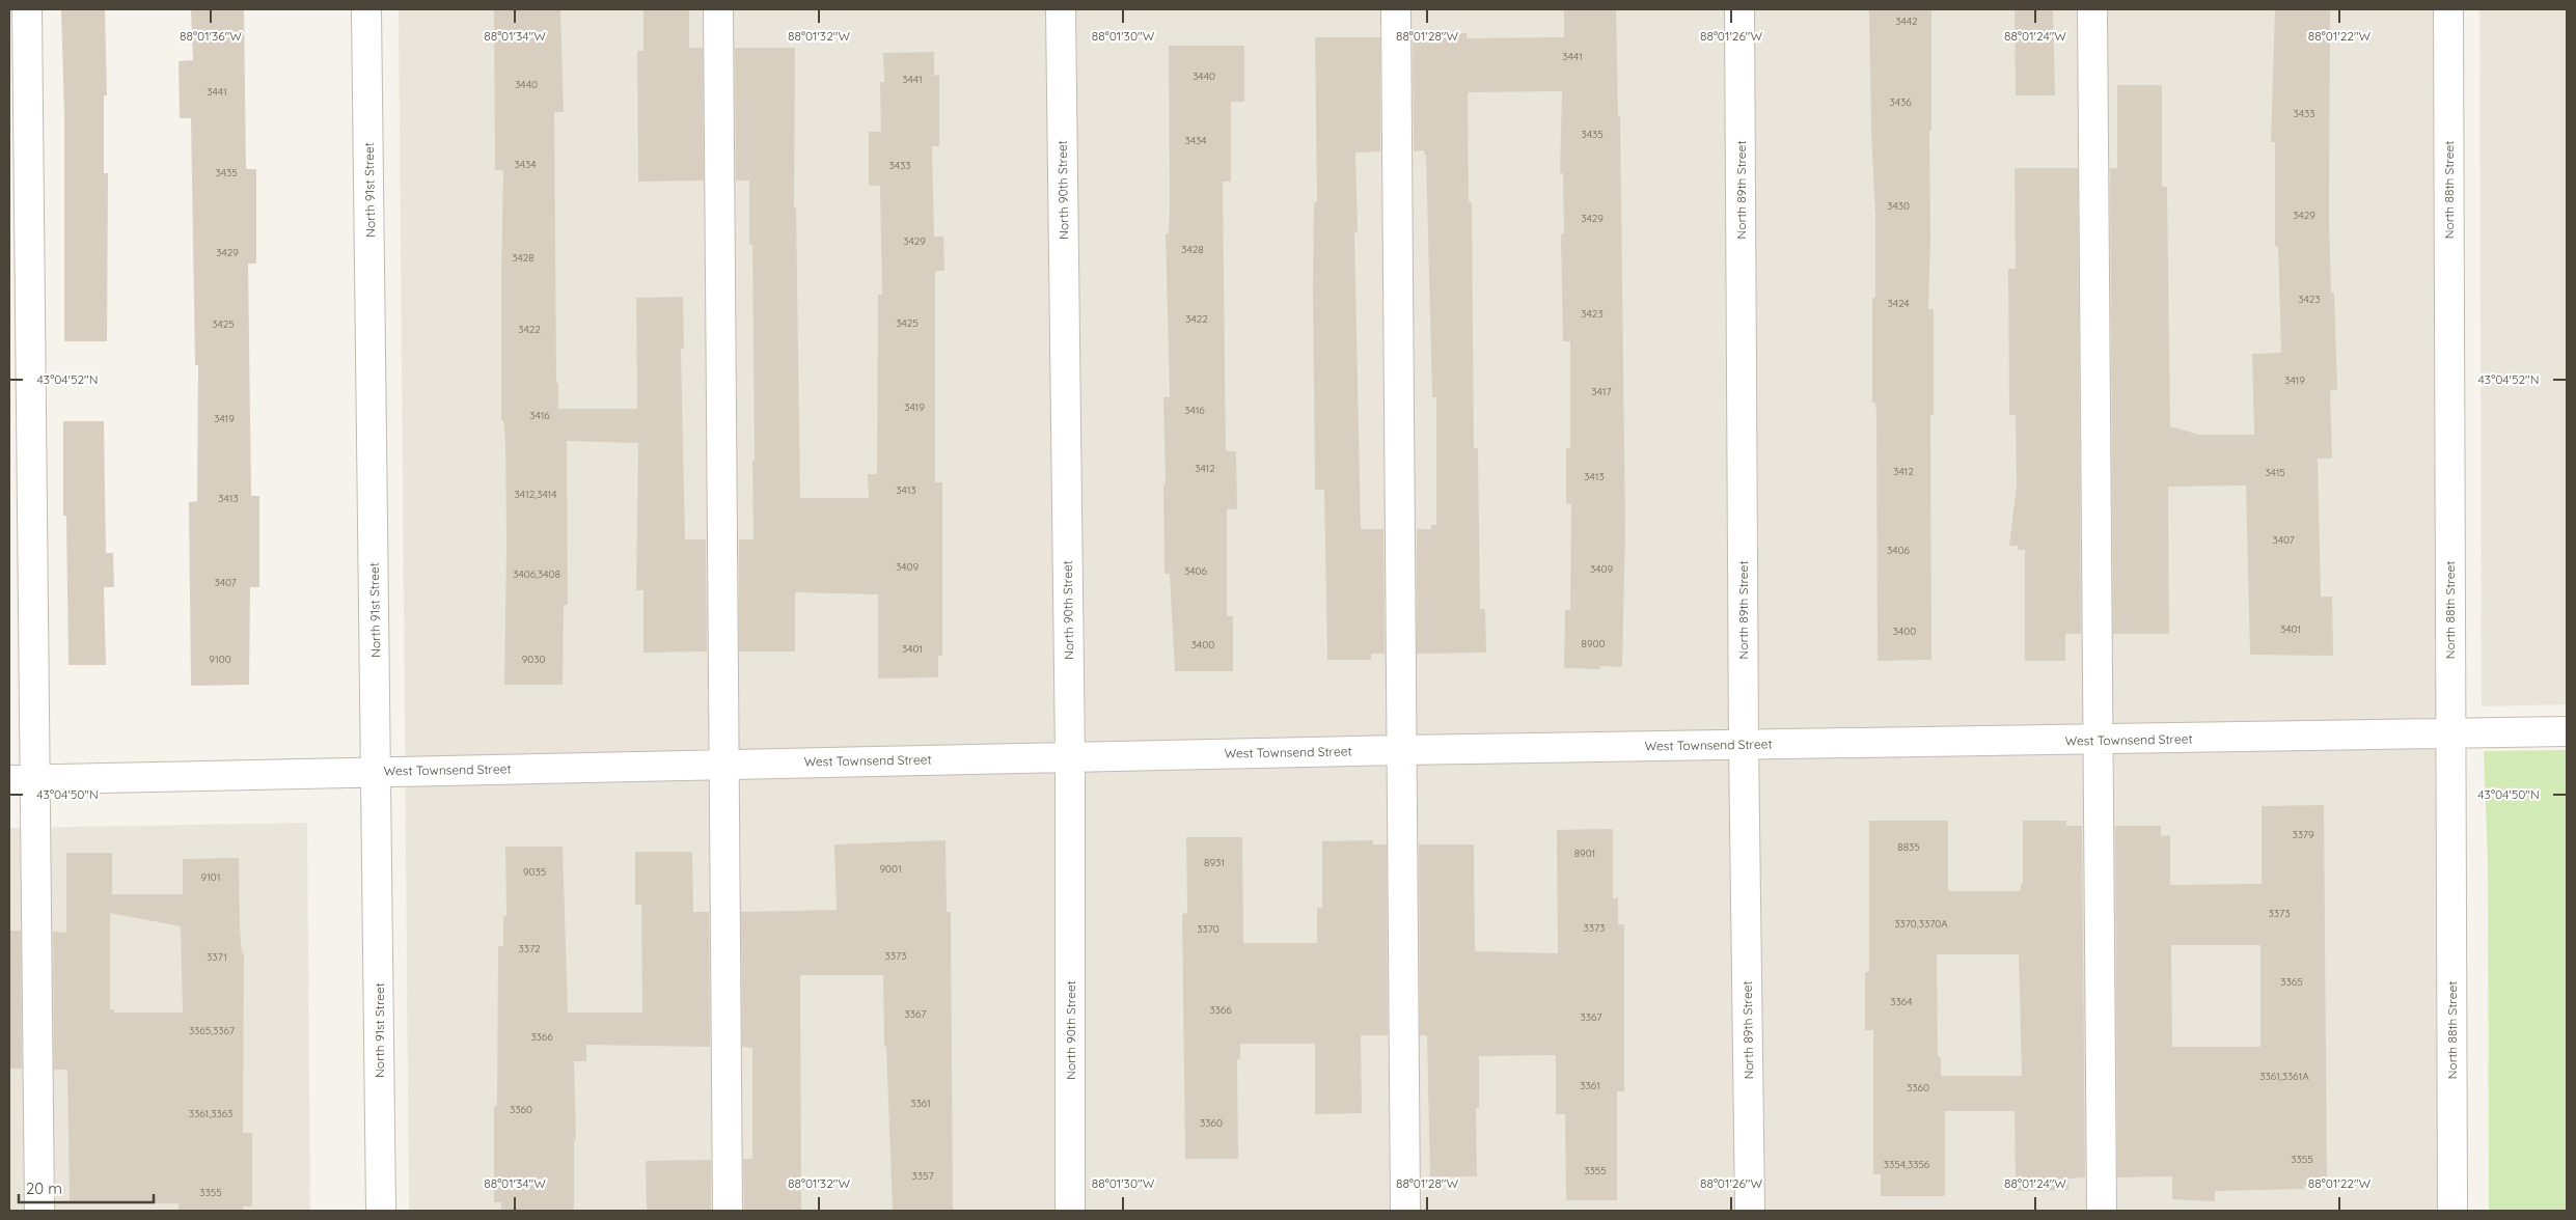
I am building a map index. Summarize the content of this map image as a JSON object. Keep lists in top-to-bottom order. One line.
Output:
{"streets":{"street":["North 91st Street","North 90th Street","North 89th Street","North 88th Street","West Townsend Street"]},"crossings":[["North 91st Street","West Townsend Street"],["North 90th Street","West Townsend Street"],["North 89th Street","West Townsend Street"],["North 88th Street","West Townsend Street"]],"house_numbers":["3442","3441","3440","3441","3440","3441","3436","3433","3435","3434","3434","3433","3435","3430","3429","3429","3429","3428","3429","3428","3423","3424","3423","3422","3425","3425","3422","3419","3417","3419","3416","3416","3419","3412","3412","3415","3413","3413","3412,3414","3413","3407","3406","3409","3409","3406","3406,3408","3407","3401","3400","8900","3400","3401","9100","9030","3379","8835","8901","8931","9001","9035","9101","3373","3370,3370A","3373","3370","3372","3373","3371","3365","3364","3366","3367","3367","3365,3367","3366","3361,3361A","3361","3360","3361","3360","3361,3363","3360","3355","3354,3356","3355","3357","3355"],"scale_bar":"20 m","coordinates":["88°01'36\"W","88°01'34\"W","88°01'32\"W","88°01'30\"W","88°01'28\"W","88°01'26\"W","88°01'24\"W","88°01'22\"W","43°04'52\"N","43°04'50\"N"]}
